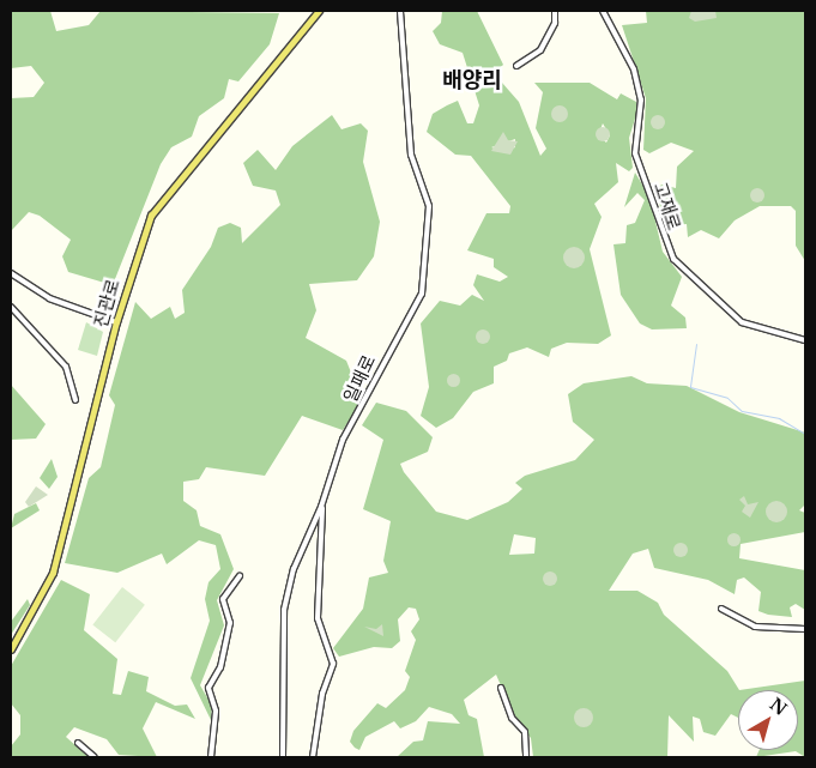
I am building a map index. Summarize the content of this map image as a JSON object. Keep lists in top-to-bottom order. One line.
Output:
{"streets":{"main road":["진관로"],"street":["고재로","일패로"]},"districts":["배양리"],"north":"top right"}
